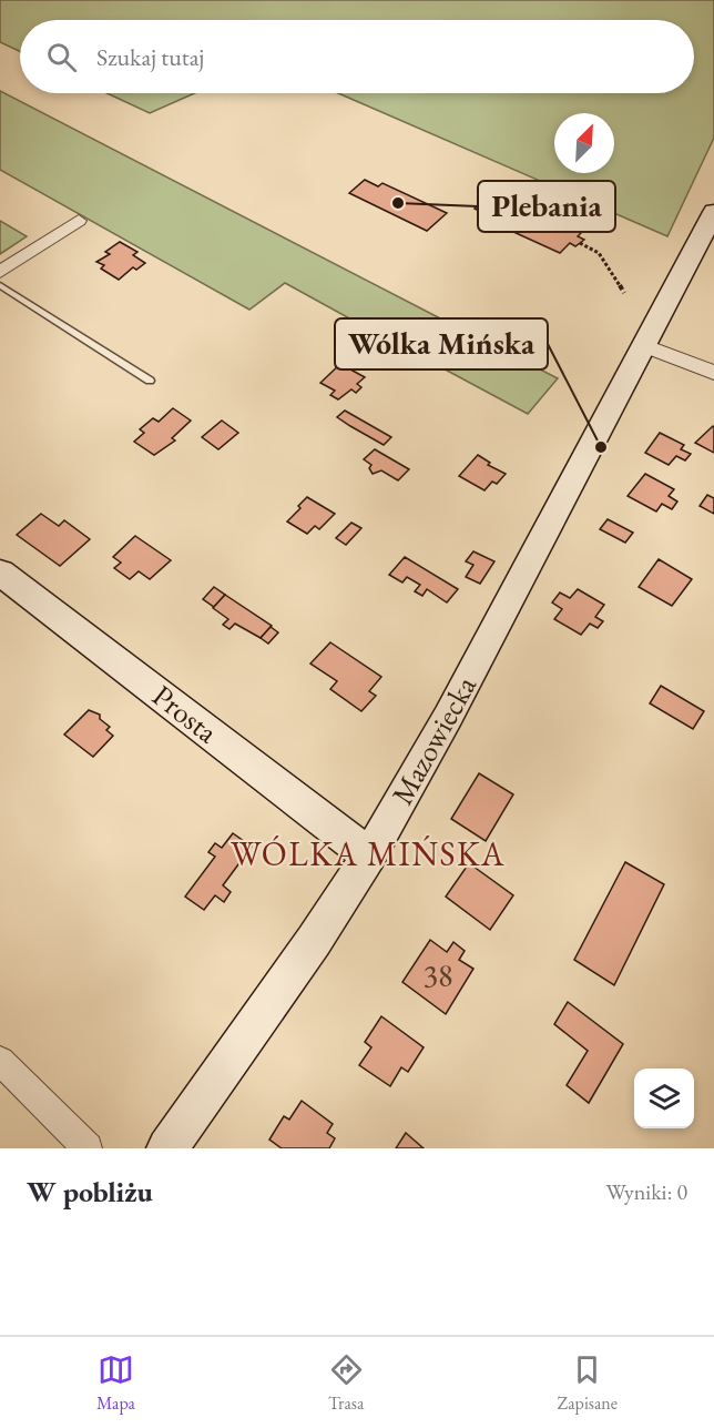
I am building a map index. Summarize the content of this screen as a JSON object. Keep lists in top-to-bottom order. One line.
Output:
{"streets":{"street":["Prosta","Mazowiecka"]},"crossings":[["Prosta","Mazowiecka"]],"districts":["WÓLKA MIŃSKA"],"places":["Plebania","Wólka Mińska"],"house_numbers":["38"],"north":"top right","page":{"search":"Szukaj tutaj","heading":["W pobliżu","Wyniki: 0"],"nav":["Mapa","Trasa","Zapisane"]}}
